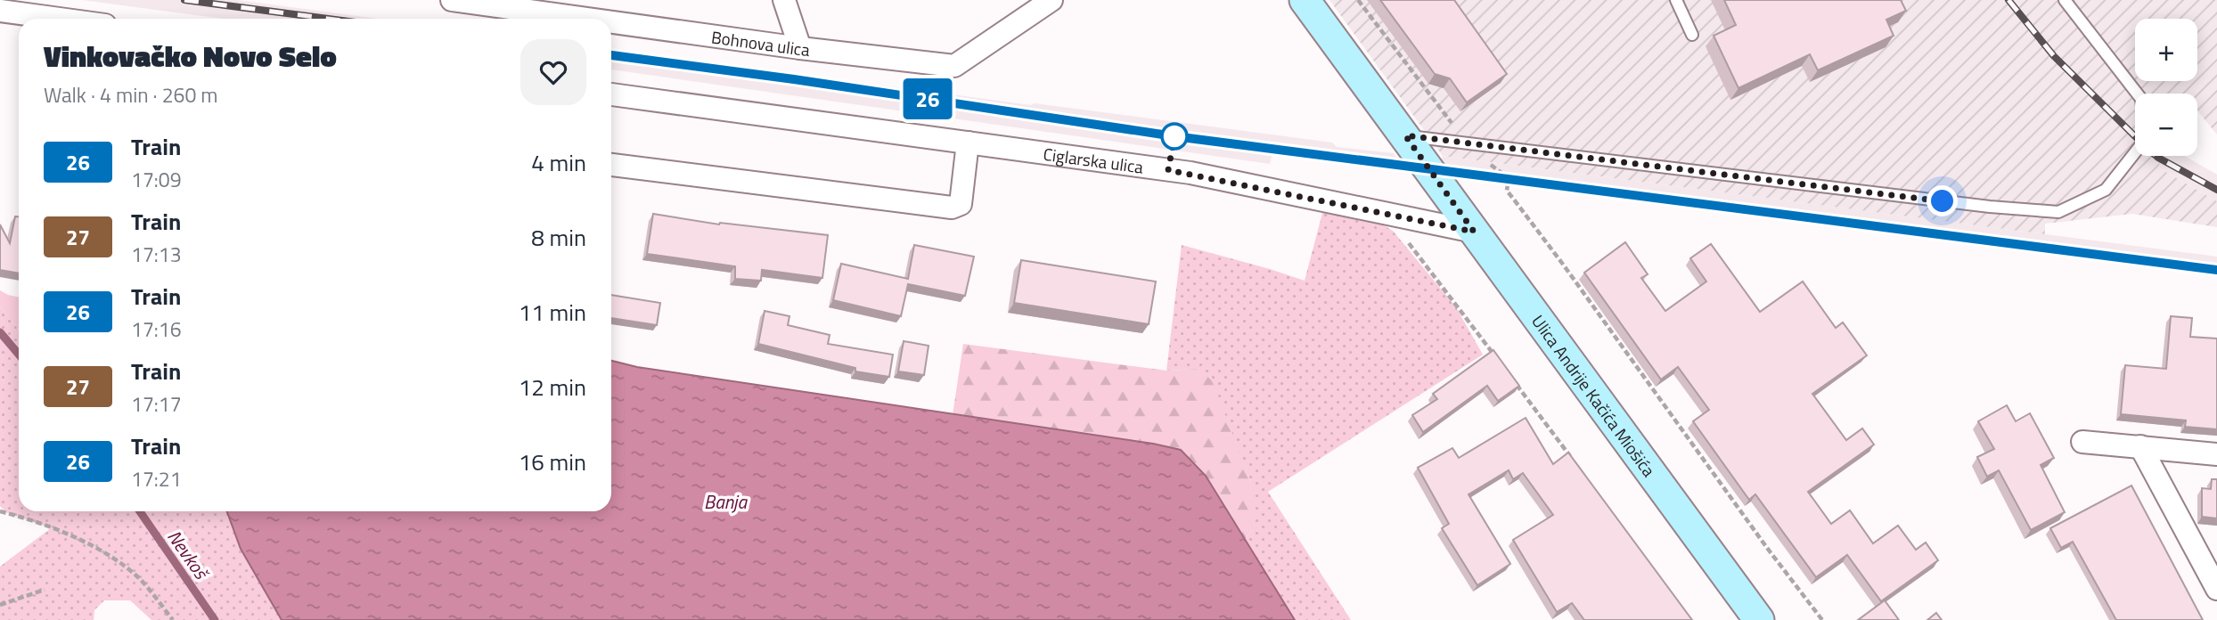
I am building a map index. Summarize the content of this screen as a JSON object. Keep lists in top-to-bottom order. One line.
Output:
{"streets":{"main road":["Ulica Andrije Kačića Miošića"],"street":["Bohnova ulica","Ciglarska ulica"]},"crossings":[["Ciglarska ulica","Ulica Andrije Kačića Miošića"]],"water":["Banja","Nevkoš"],"page":{"on_map":"26","map_buttons":["+","−"],"heading":["Vinkovačko Novo Selo","Walk · 4 min · 260 m"],"list":[{"mark":"26","name":"Train","note":"17:09","value":"4 min"},{"mark":"27","name":"Train","note":"17:13","value":"8 min"},{"mark":"26","name":"Train","note":"17:16","value":"11 min"},{"mark":"27","name":"Train","note":"17:17","value":"12 min"},{"mark":"26","name":"Train","note":"17:21","value":"16 min"}]}}
